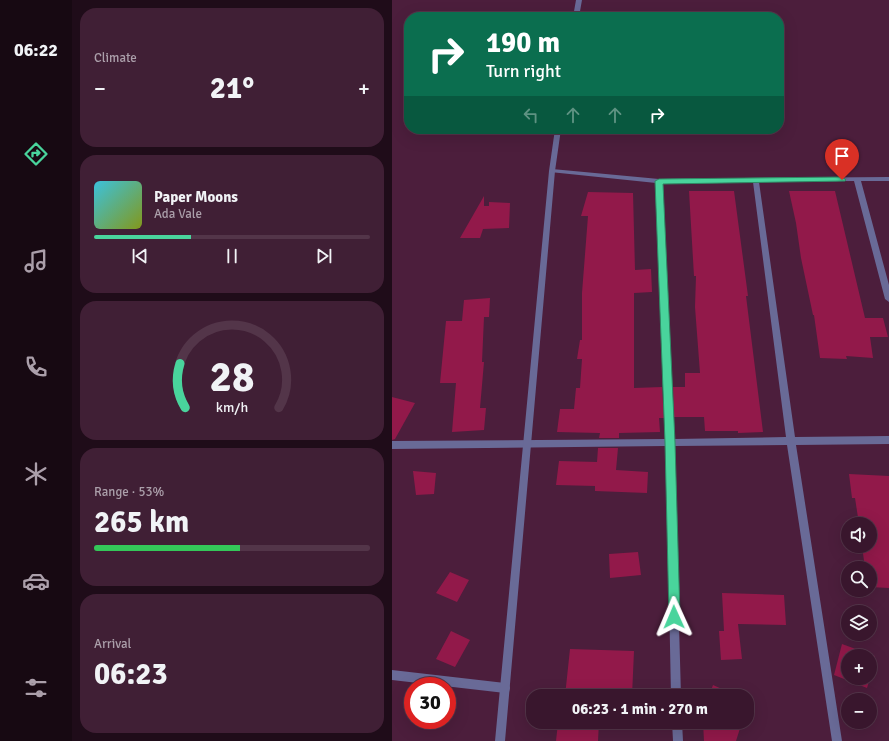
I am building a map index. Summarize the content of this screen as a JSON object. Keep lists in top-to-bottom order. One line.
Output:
{"page":{"tabs":"06:22","tile":["Climate",["Range · 53%","265 km"],["Arrival","06:23"]],"turn":["190 m","Turn right"],"heat":["−","21°","+"],"song":["Paper Moons","Ada Vale"],"map_buttons":["+","−"],"limit":"30","trip":"06:23 · 1 min · 270 m","gauge":["28","km/h"]}}
